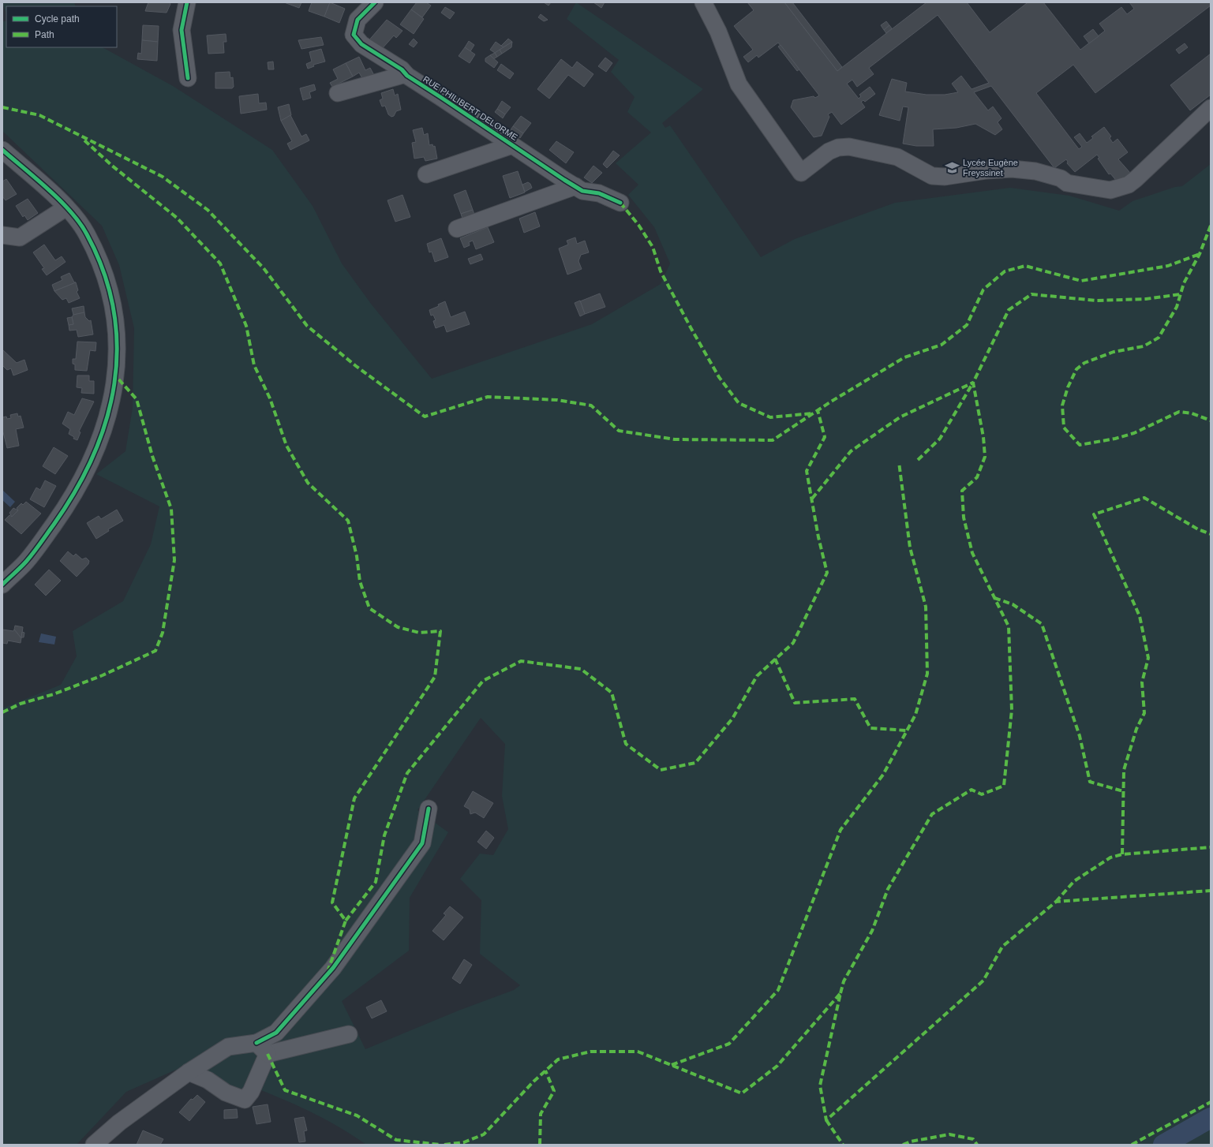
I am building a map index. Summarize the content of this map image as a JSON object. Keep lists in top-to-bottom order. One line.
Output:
{"streets":{"street":["RUE PHILIBERT DELORME"]},"places":{"school or university":["Lycée Eugène Freyssinet"]},"legend":["Cycle path","Path"]}
